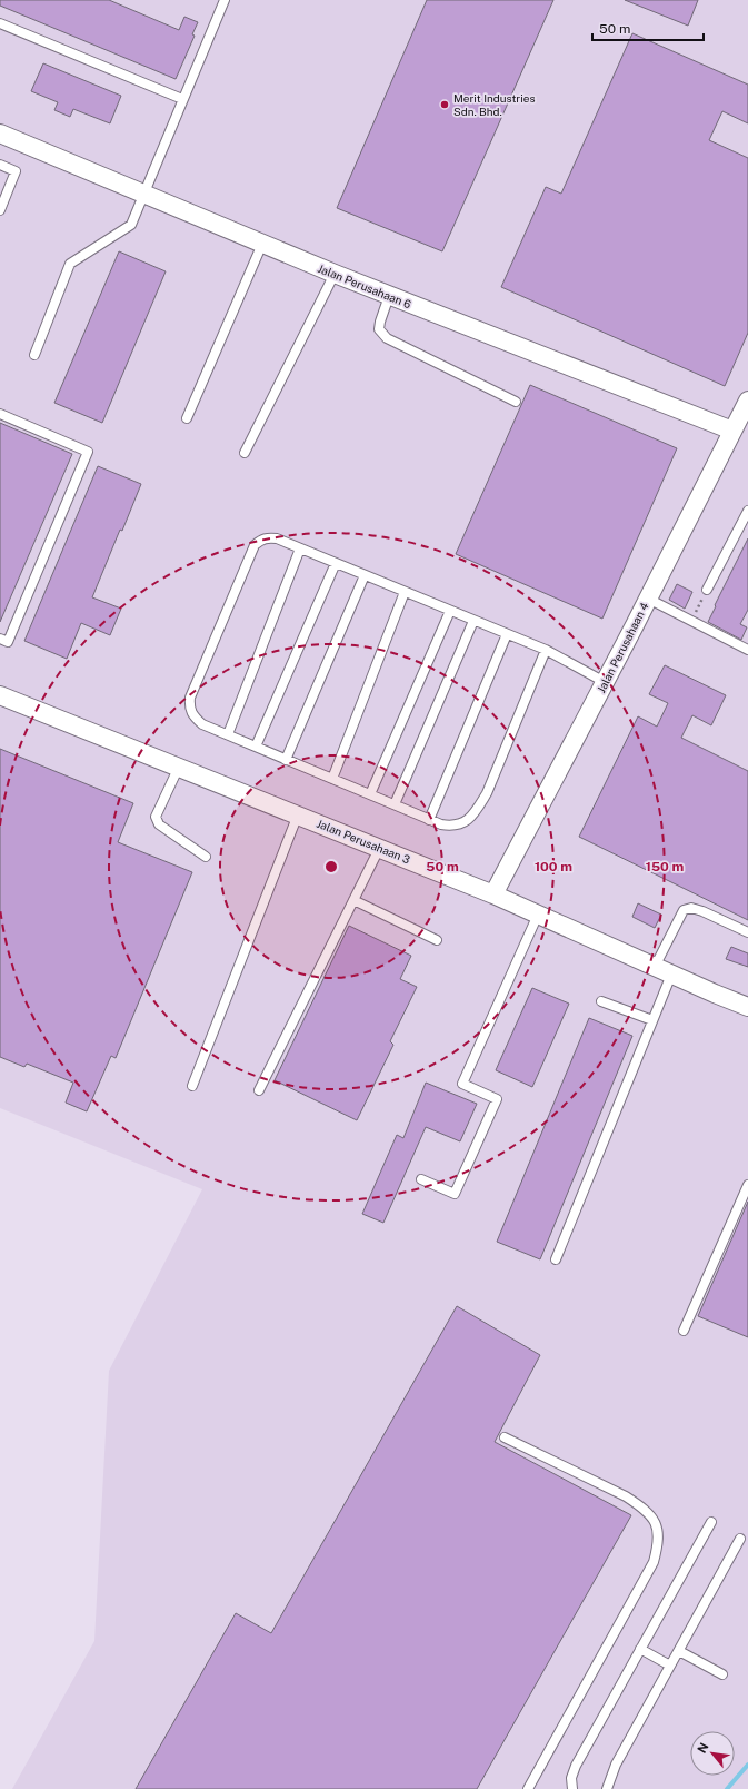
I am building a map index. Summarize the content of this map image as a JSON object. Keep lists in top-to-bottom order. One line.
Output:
{"streets":{"street":["Jalan Perusahaan 6","Jalan Perusahaan 4","Jalan Perusahaan 3"]},"crossings":[["Jalan Perusahaan 6","Jalan Perusahaan 4"],["Jalan Perusahaan 4","Jalan Perusahaan 3"]],"places":["Merit Industries Sdn. Bhd."],"scale_bar":"50 m","north":"top left","rings":["50 m","100 m","150 m"]}
